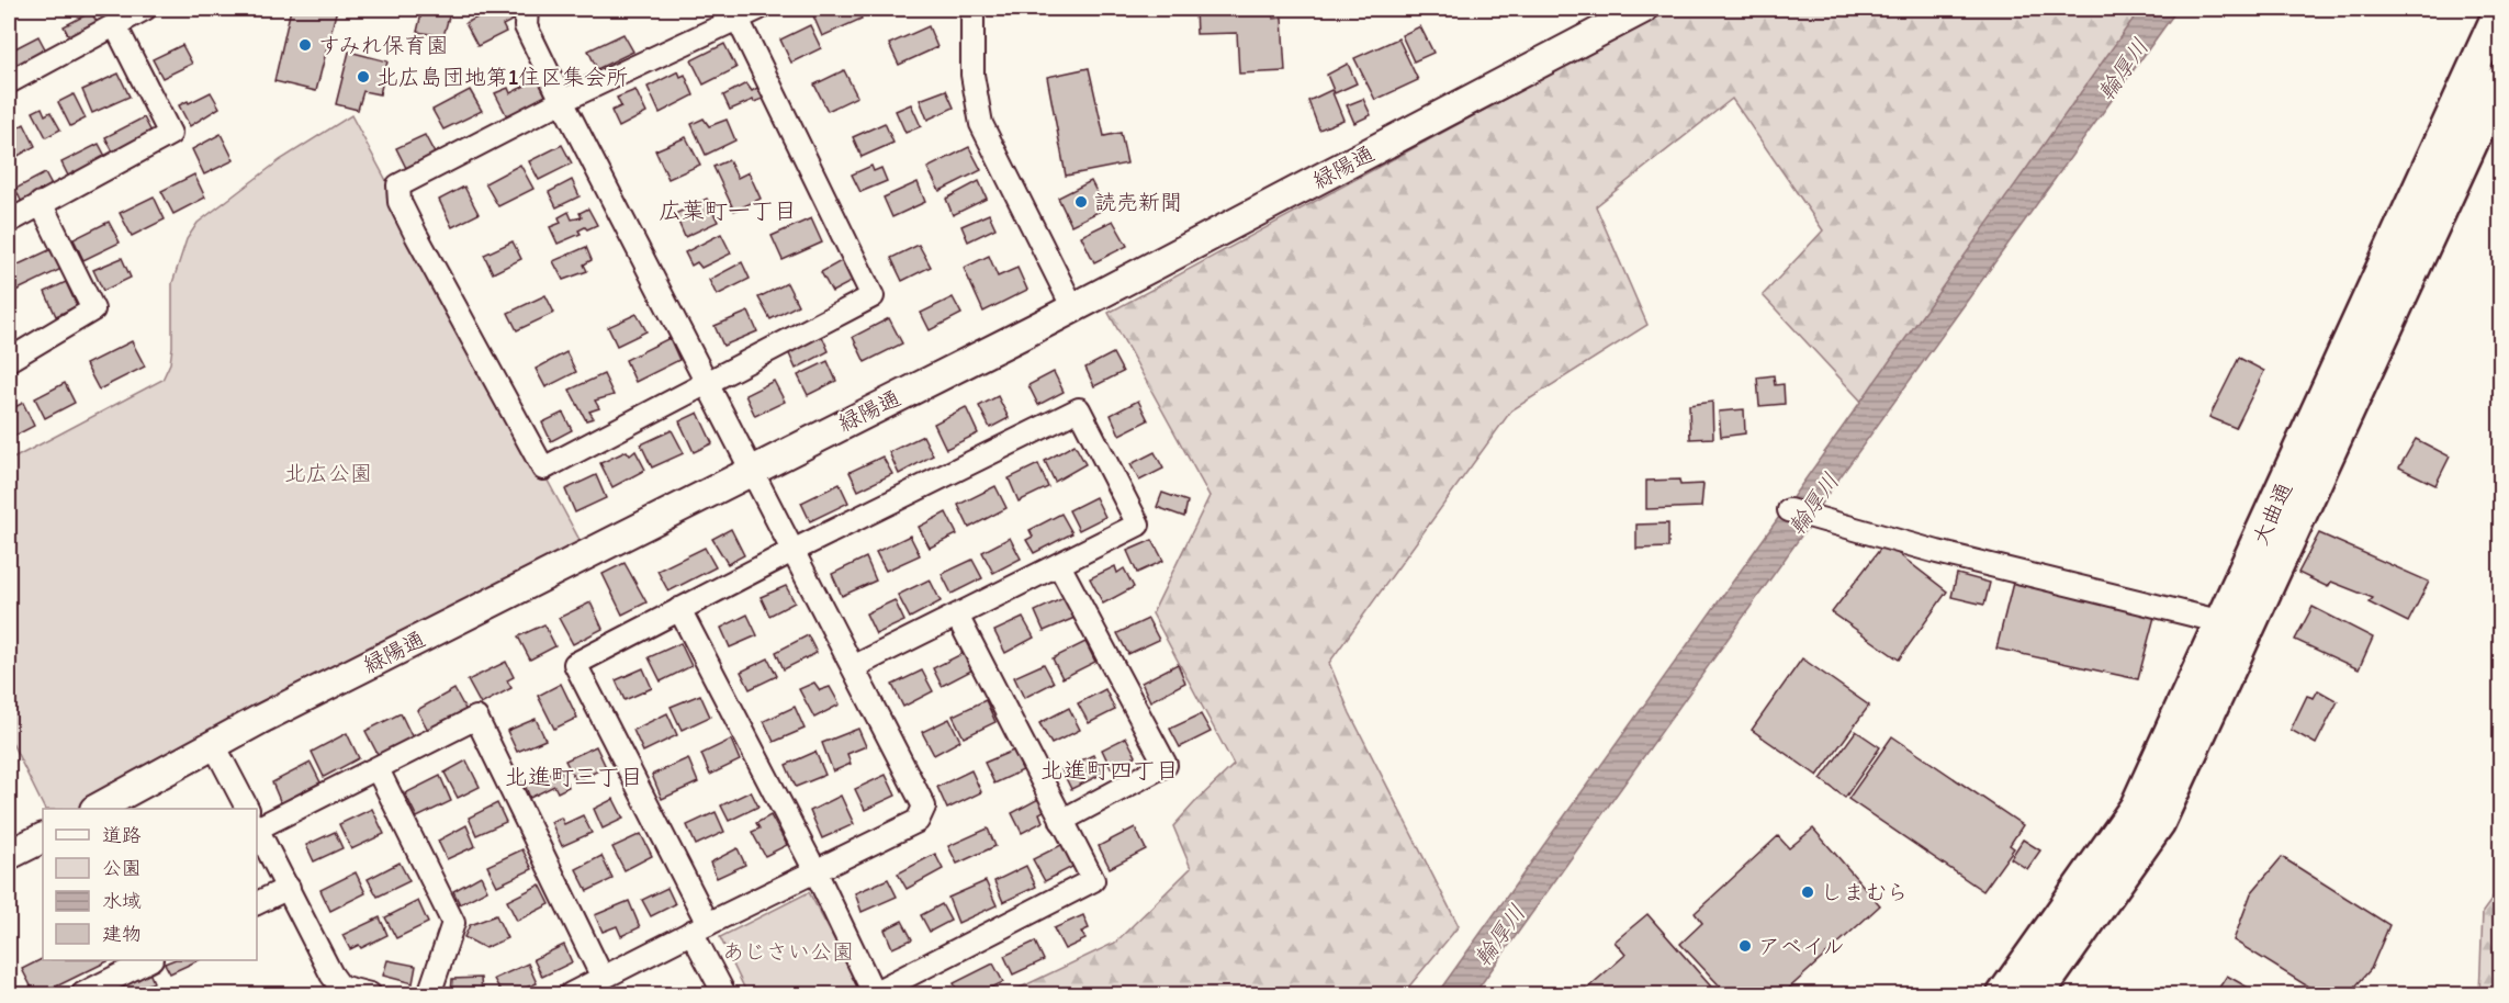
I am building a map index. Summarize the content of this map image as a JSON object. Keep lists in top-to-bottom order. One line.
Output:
{"streets":{"main road":["大曲通"],"street":["緑陽通"]},"districts":["広葉町一丁目","北進町四丁目","北進町三丁目"],"water":["輪厚川"],"parks":["北広公園","あじさい公園"],"places":["すみれ保育園","北広島団地第1住区集会所","読売新聞","しまむら","アベイル"],"legend":["道路","公園","水域","建物"]}
